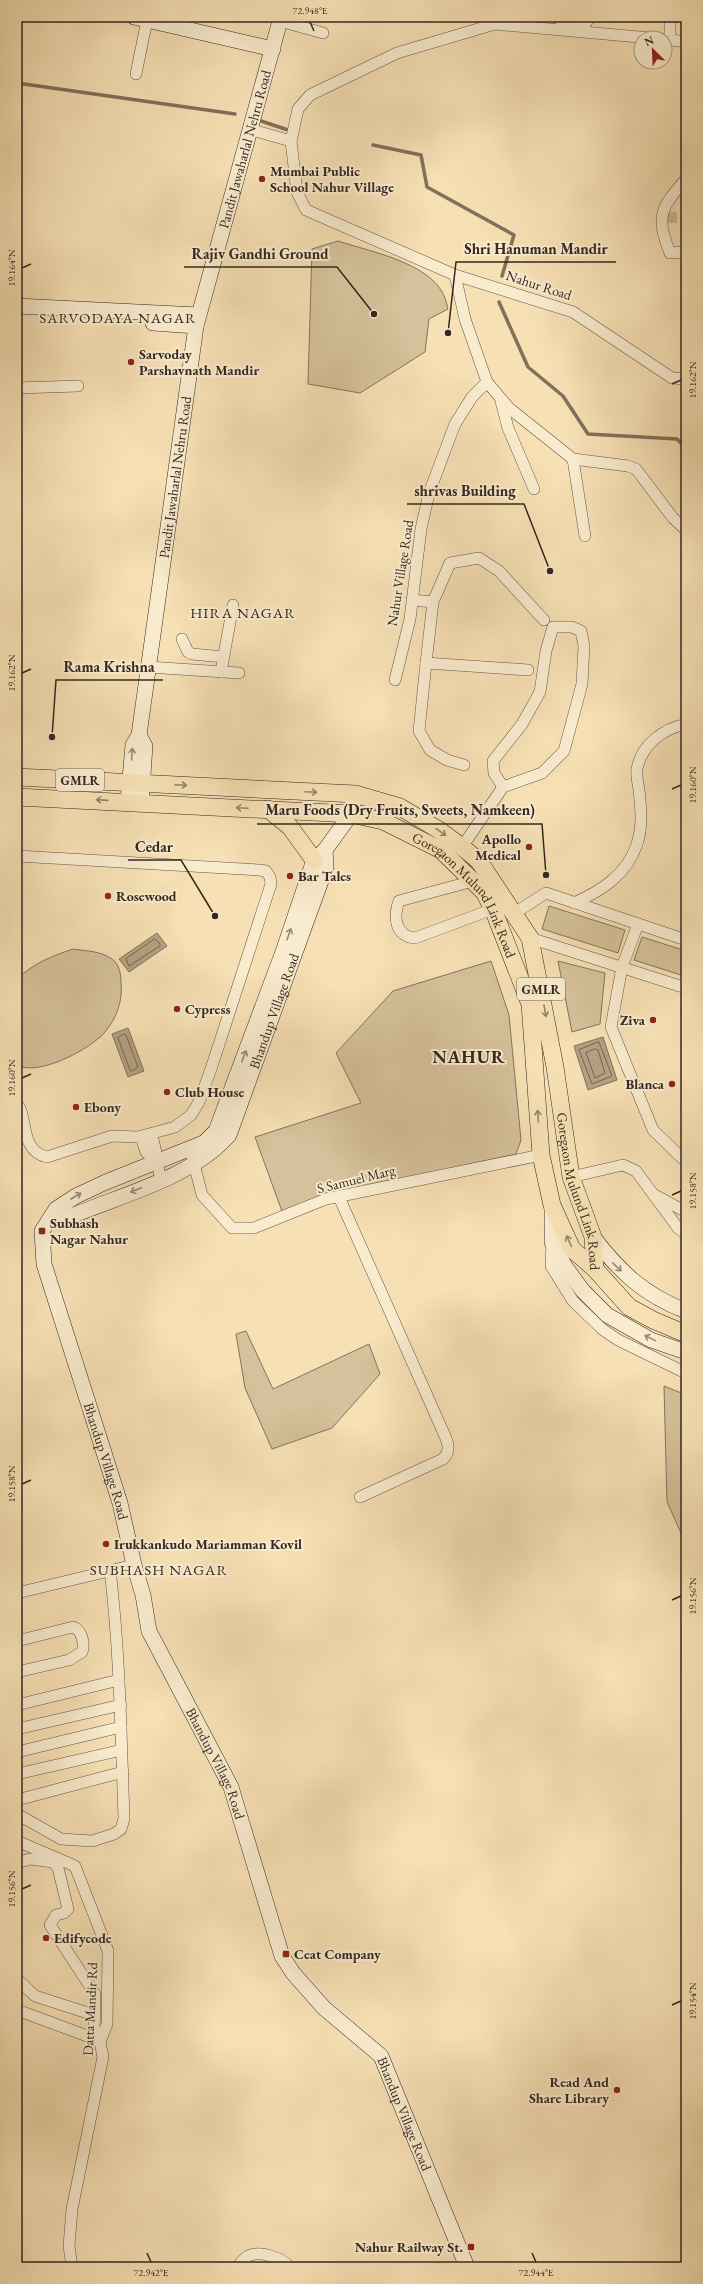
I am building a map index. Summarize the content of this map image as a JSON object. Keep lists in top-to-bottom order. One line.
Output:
{"streets":{"main road":["GMLR","Goregaon Mulund Link Road"],"street":["Pandit Jawaharlal Nehru Road","Nahur Road","Nahur Village Road","Bhandup Village Road","S Samuel Marg","Datta Mandir Rd"]},"crossings":[["Pandit Jawaharlal Nehru Road","GMLR"],["Pandit Jawaharlal Nehru Road","Goregaon Mulund Link Road"],["GMLR","Goregaon Mulund Link Road"],["Goregaon Mulund Link Road","S Samuel Marg"],["Bhandup Village Road","S Samuel Marg"]],"districts":["SARVODAYA NAGAR","HIRA NAGAR","NAHUR","SUBHASH NAGAR"],"places":{"other":["Mumbai Public School Nahur Village","Rajiv Gandhi Ground","Shri Hanuman Mandir","Sarvoday Parshavnath Mandir","shrivas Building","Rama Krishna","Apollo Medical","Maru Foods (Dry Fruits, Sweets, Namkeen)","Bar Tales","Rosewood","Cedar","Cypress","Ziva","Blanca","Club House","Ebony","Irukkankudo Mariamman Kovil","Edifycode","Read And Share Library"],"transit":["Subhash Nagar Nahur","Ceat Company","Nahur Railway St."]},"north":"top left","coordinates":["72.948°E","19.164°N","19.162°N","19.160°N","19.158°N","19.156°N","19.154°N","72.942°E","72.944°E"]}
